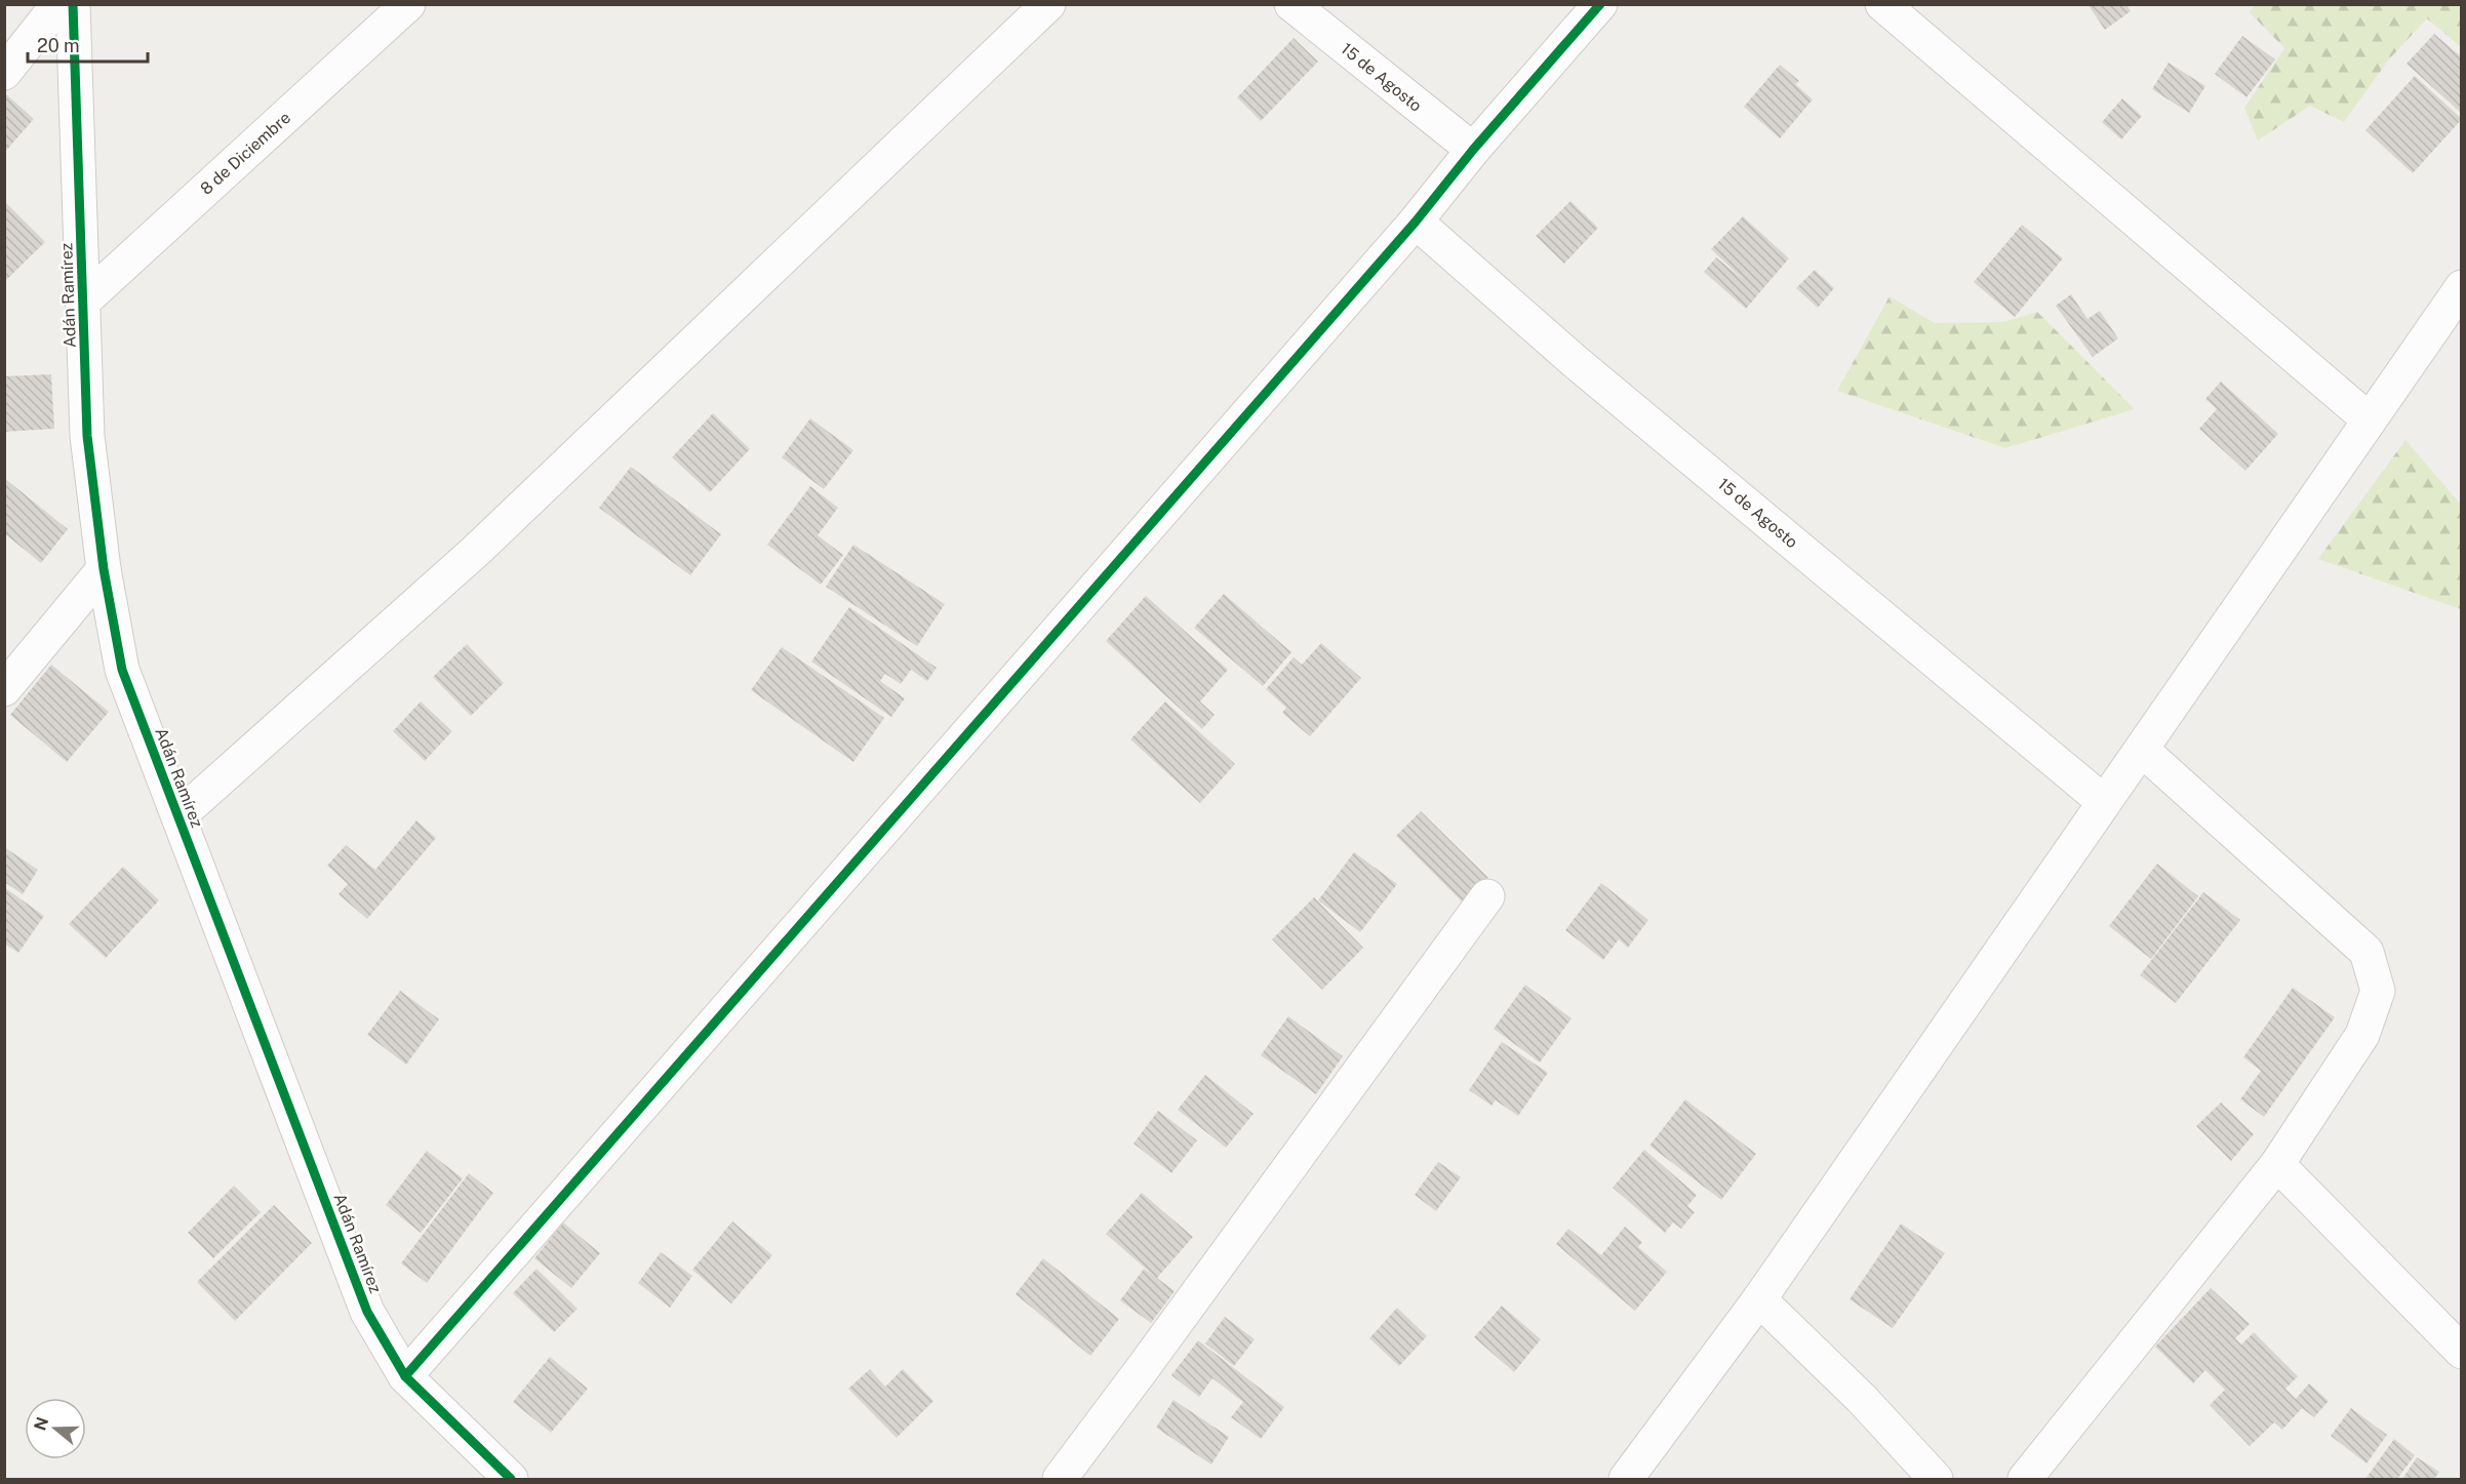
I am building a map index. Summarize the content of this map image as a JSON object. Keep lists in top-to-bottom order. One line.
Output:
{"streets":{"street":["15 de Agosto","8 de Diciembre","Adán Ramírez"]},"crossings":[["8 de Diciembre","Adán Ramírez"]],"scale_bar":"20 m","north":"left"}
